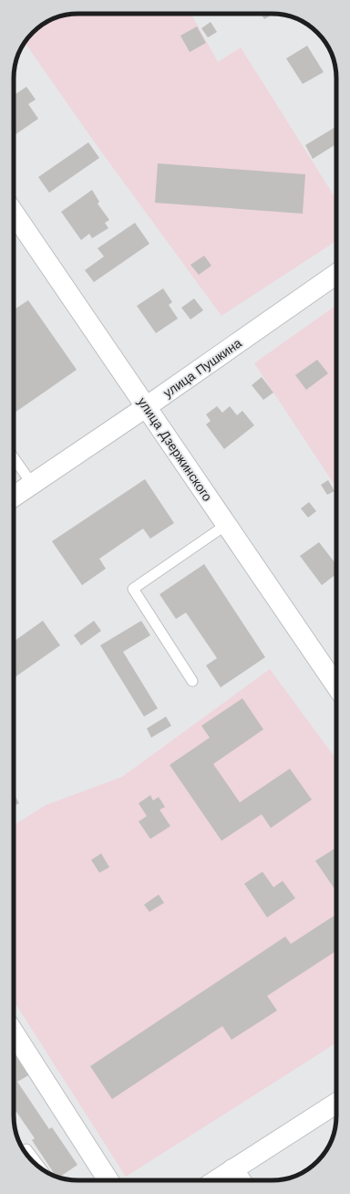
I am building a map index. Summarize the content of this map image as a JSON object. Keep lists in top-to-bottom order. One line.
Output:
{"streets":{"street":["улица Пушкина","улица Дзержинского"]},"crossings":[["улица Пушкина","улица Дзержинского"]]}
